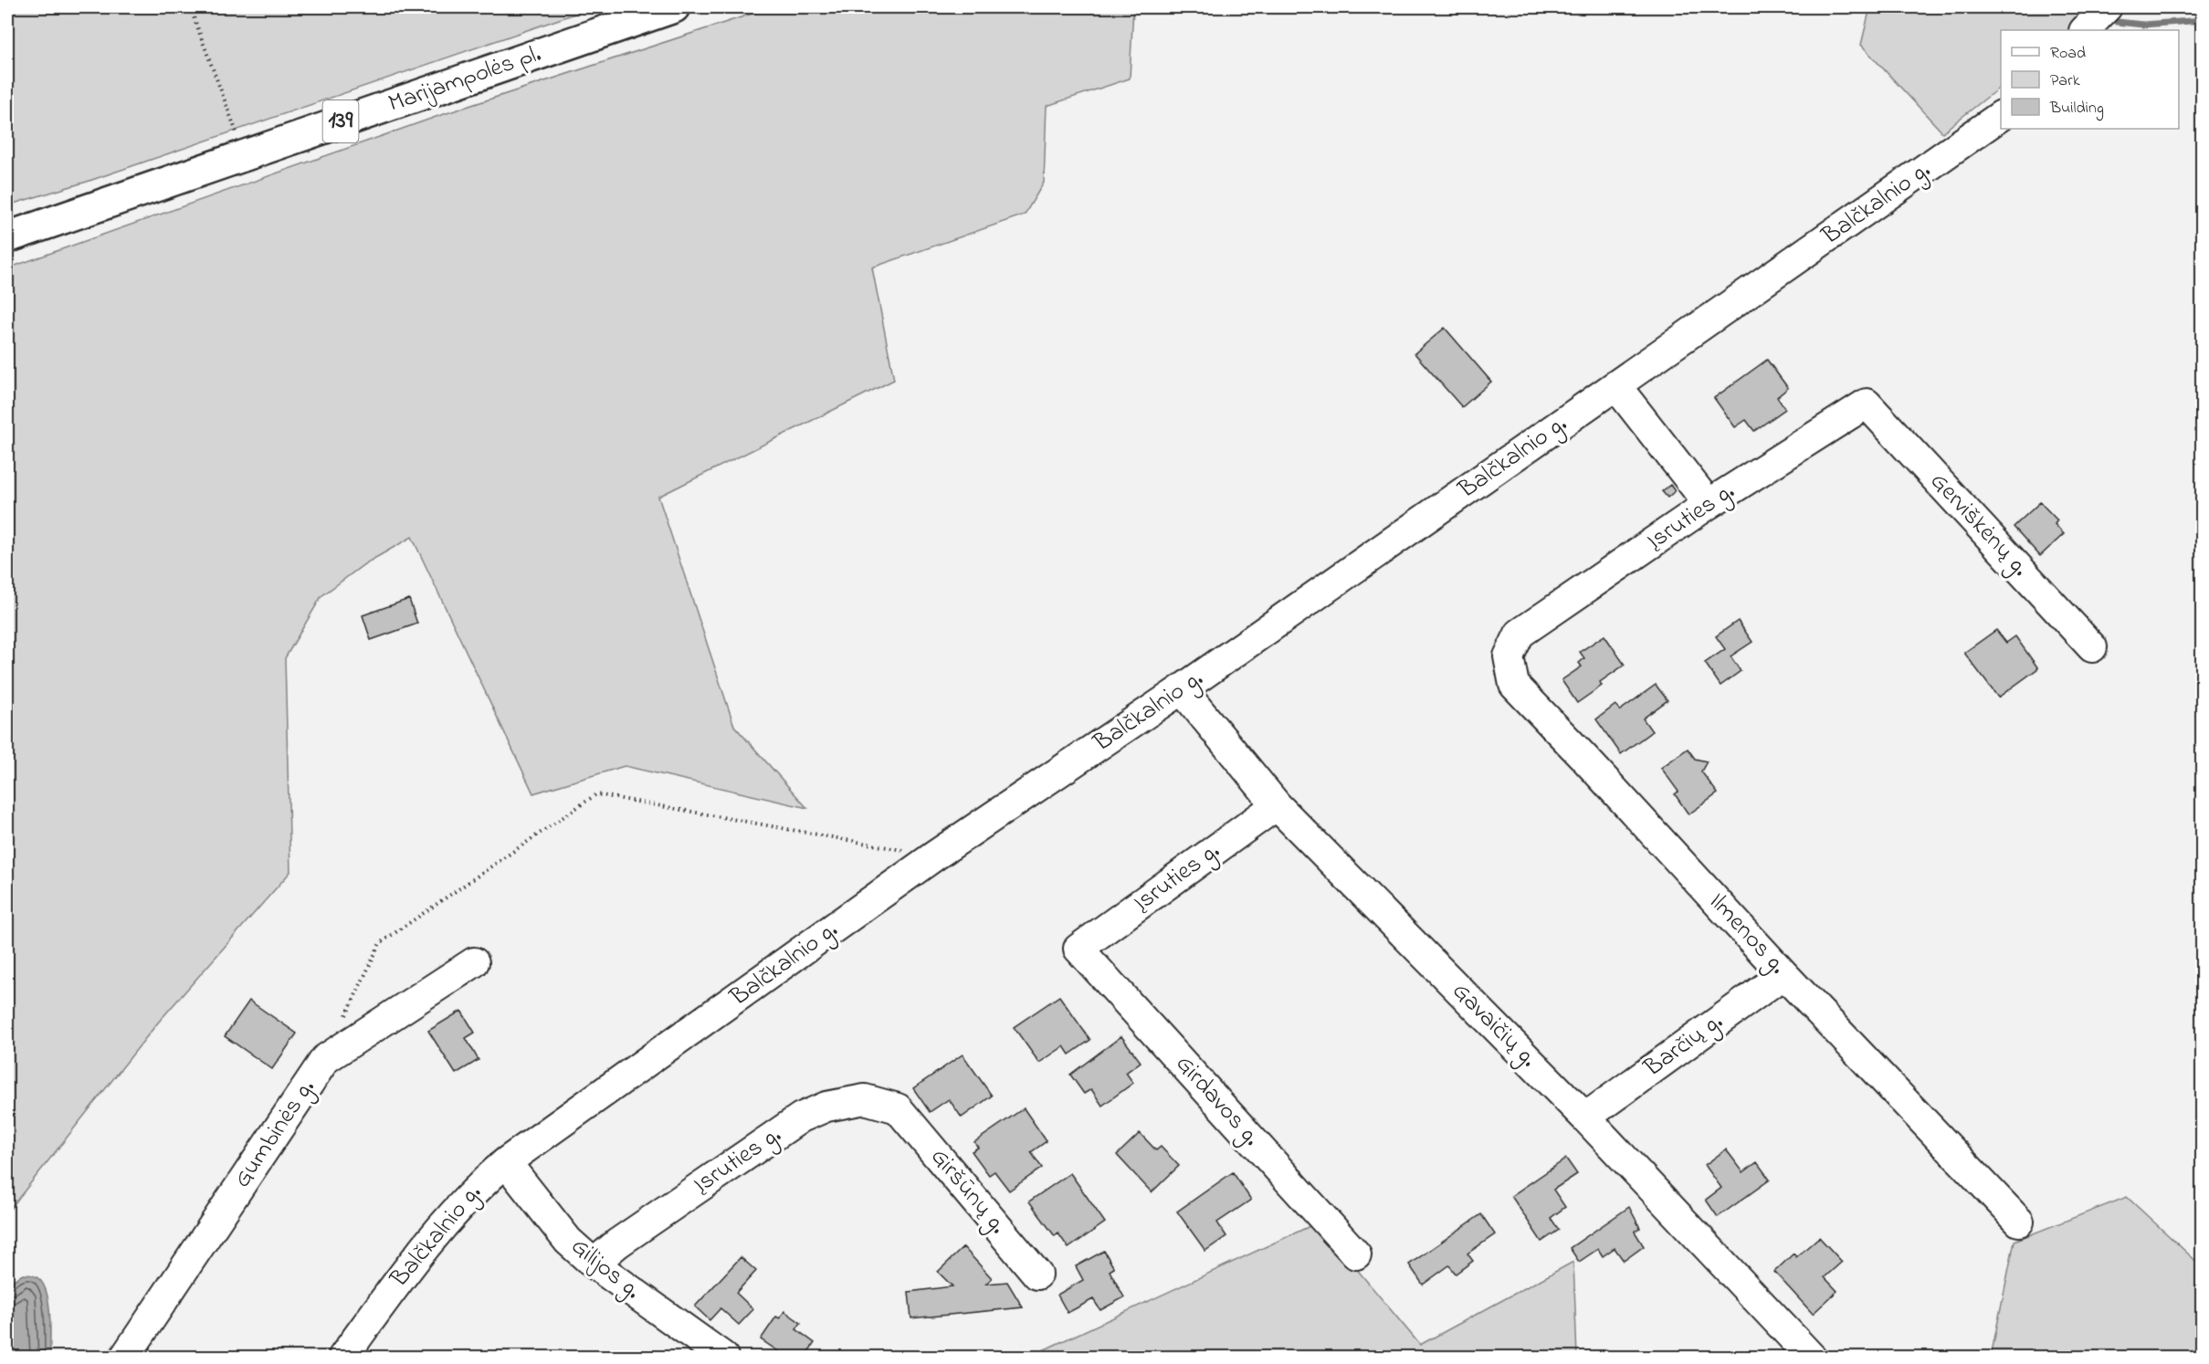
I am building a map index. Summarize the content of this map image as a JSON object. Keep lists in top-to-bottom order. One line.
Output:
{"streets":{"main road":["Marijampolės pl.","139"],"street":["Balčkalnio g.","Įsruties g.","Gerviškėnų g.","Ilmenos g.","Gavaičių g.","Barčių g.","Girdavos g.","Gumbinės g.","Giršūnų g.","Gilijos g."]},"crossings":[["Balčkalnio g.","Gavaičių g."],["Balčkalnio g.","Gilijos g."],["Įsruties g.","Gerviškėnų g."],["Įsruties g.","Ilmenos g."],["Įsruties g.","Gavaičių g."],["Įsruties g.","Girdavos g."],["Įsruties g.","Giršūnų g."],["Įsruties g.","Gilijos g."],["Ilmenos g.","Barčių g."],["Gavaičių g.","Barčių g."]],"legend":["Road","Park","Building"]}
